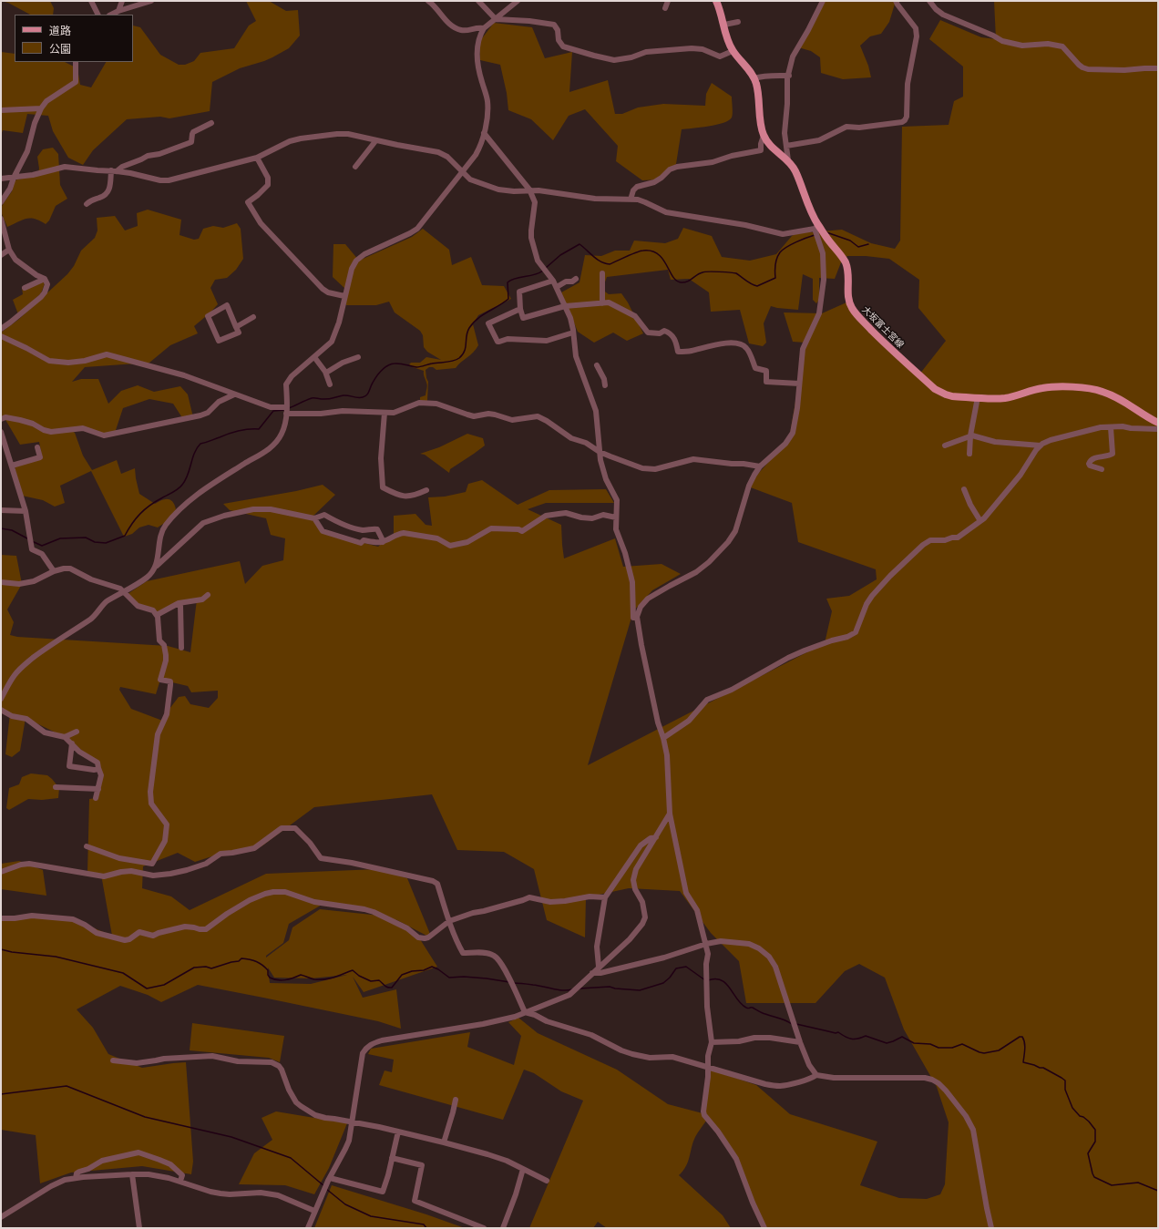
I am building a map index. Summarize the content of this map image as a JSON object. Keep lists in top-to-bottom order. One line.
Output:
{"streets":{"main road":["大坂富士宮線"]},"legend":["道路","公園"]}
